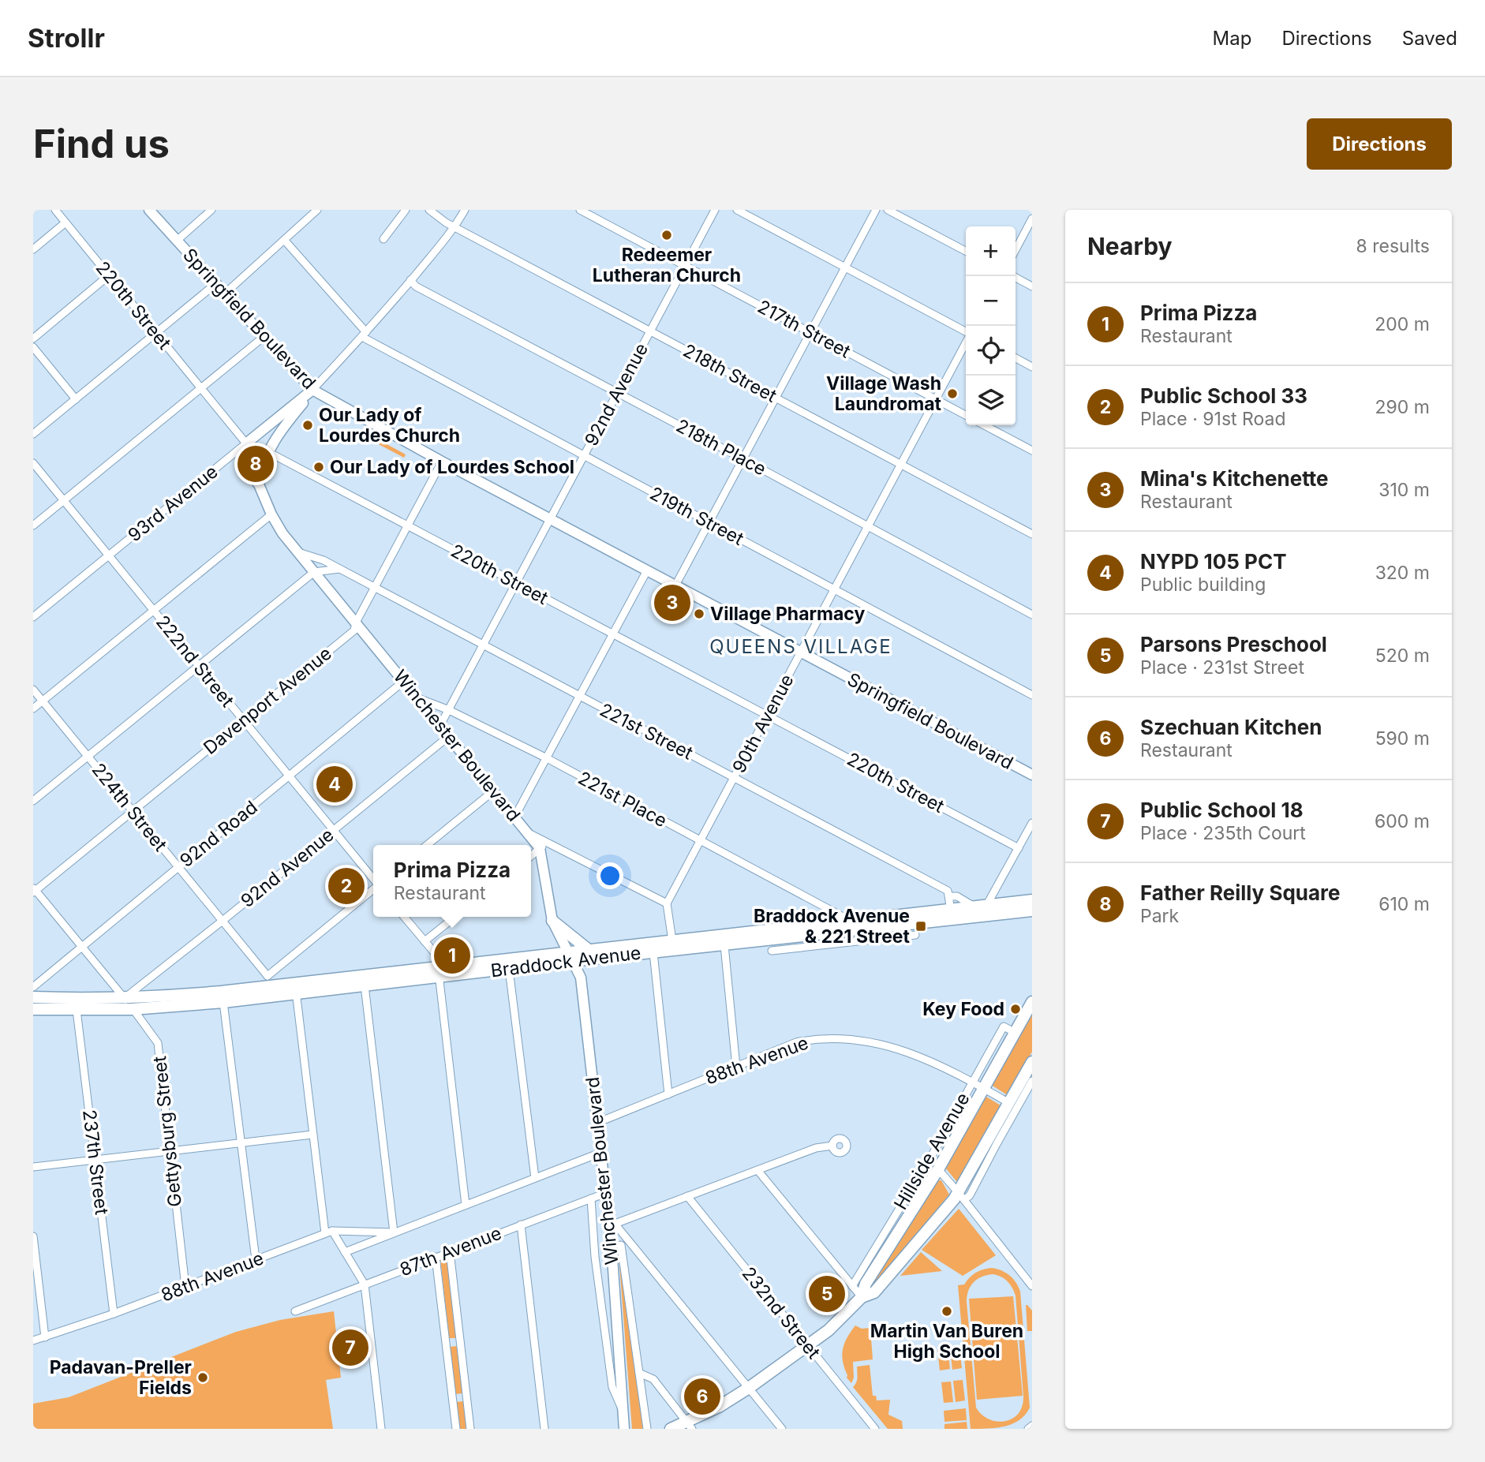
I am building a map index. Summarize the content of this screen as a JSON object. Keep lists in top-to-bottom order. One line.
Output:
{"streets":{"main road":["Springfield Boulevard","93rd Avenue","Winchester Boulevard","Braddock Avenue","Hillside Avenue"],"street":["220th Street","217th Street","218th Street","92nd Avenue","218th Place","219th Street","222nd Street","Davenport Avenue","90th Avenue","221st Street","221st Place","224th Street","92nd Road","88th Avenue","Gettysburg Street","237th Street","87th Avenue","232nd Street"]},"crossings":[["220th Street","92nd Avenue"],["220th Street","93rd Avenue"],["220th Street","Davenport Avenue"],["220th Street","90th Avenue"],["220th Street","Winchester Boulevard"],["Springfield Boulevard","92nd Avenue"],["Springfield Boulevard","93rd Avenue"],["Springfield Boulevard","Davenport Avenue"],["Springfield Boulevard","90th Avenue"],["217th Street","92nd Avenue"],["217th Street","90th Avenue"],["218th Street","92nd Avenue"],["218th Street","93rd Avenue"],["218th Street","90th Avenue"],["92nd Avenue","218th Place"],["92nd Avenue","219th Street"],["92nd Avenue","222nd Street"],["92nd Avenue","221st Street"],["92nd Avenue","Winchester Boulevard"],["92nd Avenue","221st Place"],["92nd Avenue","224th Street"],["92nd Avenue","Braddock Avenue"],["92nd Avenue","Gettysburg Street"],["218th Place","93rd Avenue"],["218th Place","90th Avenue"],["93rd Avenue","219th Street"],["93rd Avenue","222nd Street"],["93rd Avenue","Winchester Boulevard"],["219th Street","90th Avenue"],["222nd Street","Davenport Avenue"],["222nd Street","92nd Road"],["Davenport Avenue","221st Street"],["Davenport Avenue","Winchester Boulevard"],["Davenport Avenue","224th Street"],["Davenport Avenue","Gettysburg Street"],["90th Avenue","221st Street"],["90th Avenue","221st Place"],["221st Street","Winchester Boulevard"],["221st Street","Braddock Avenue"],["Winchester Boulevard","221st Place"],["Winchester Boulevard","92nd Road"],["Winchester Boulevard","Braddock Avenue"],["Winchester Boulevard","88th Avenue"],["Winchester Boulevard","87th Avenue"],["221st Place","Braddock Avenue"],["224th Street","92nd Road"],["224th Street","Braddock Avenue"],["92nd Road","Gettysburg Street"],["Braddock Avenue","Gettysburg Street"],["Braddock Avenue","237th Street"],["88th Avenue","Gettysburg Street"],["88th Avenue","Hillside Avenue"],["88th Avenue","237th Street"],["Hillside Avenue","232nd Street"]],"districts":["QUEENS VILLAGE"],"places":{"other":["Redeemer Lutheran Church","Village Wash Laundromat","Our Lady of Lourdes Church","Our Lady of Lourdes School","Village Pharmacy","Key Food","Martin Van Buren High School","Padavan-Preller Fields"],"transit":["Braddock Avenue & 221 Street"]},"page":{"header":"Strollr","nav":["Map","Directions","Saved"],"buttons":"Directions","title":"Find us","heading":["Nearby","8 results"],"map_buttons":["+","−"],"list":[{"mark":"1","name":"Prima Pizza","note":"Restaurant","value":"200 m"},{"mark":"2","name":"Public School 33","note":"Place · 91st Road","value":"290 m"},{"mark":"3","name":"Mina's Kitchenette","note":"Restaurant","value":"310 m"},{"mark":"4","name":"NYPD 105 PCT","note":"Public building","value":"320 m"},{"mark":"5","name":"Parsons Preschool","note":"Place · 231st Street","value":"520 m"},{"mark":"6","name":"Szechuan Kitchen","note":"Restaurant","value":"590 m"},{"mark":"7","name":"Public School 18","note":"Place · 235th Court","value":"600 m"},{"mark":"8","name":"Father Reilly Square","note":"Park","value":"610 m"}],"pins":["8","3","4","2","1","5","7","6"],"popup":["Prima Pizza","Restaurant"]}}
